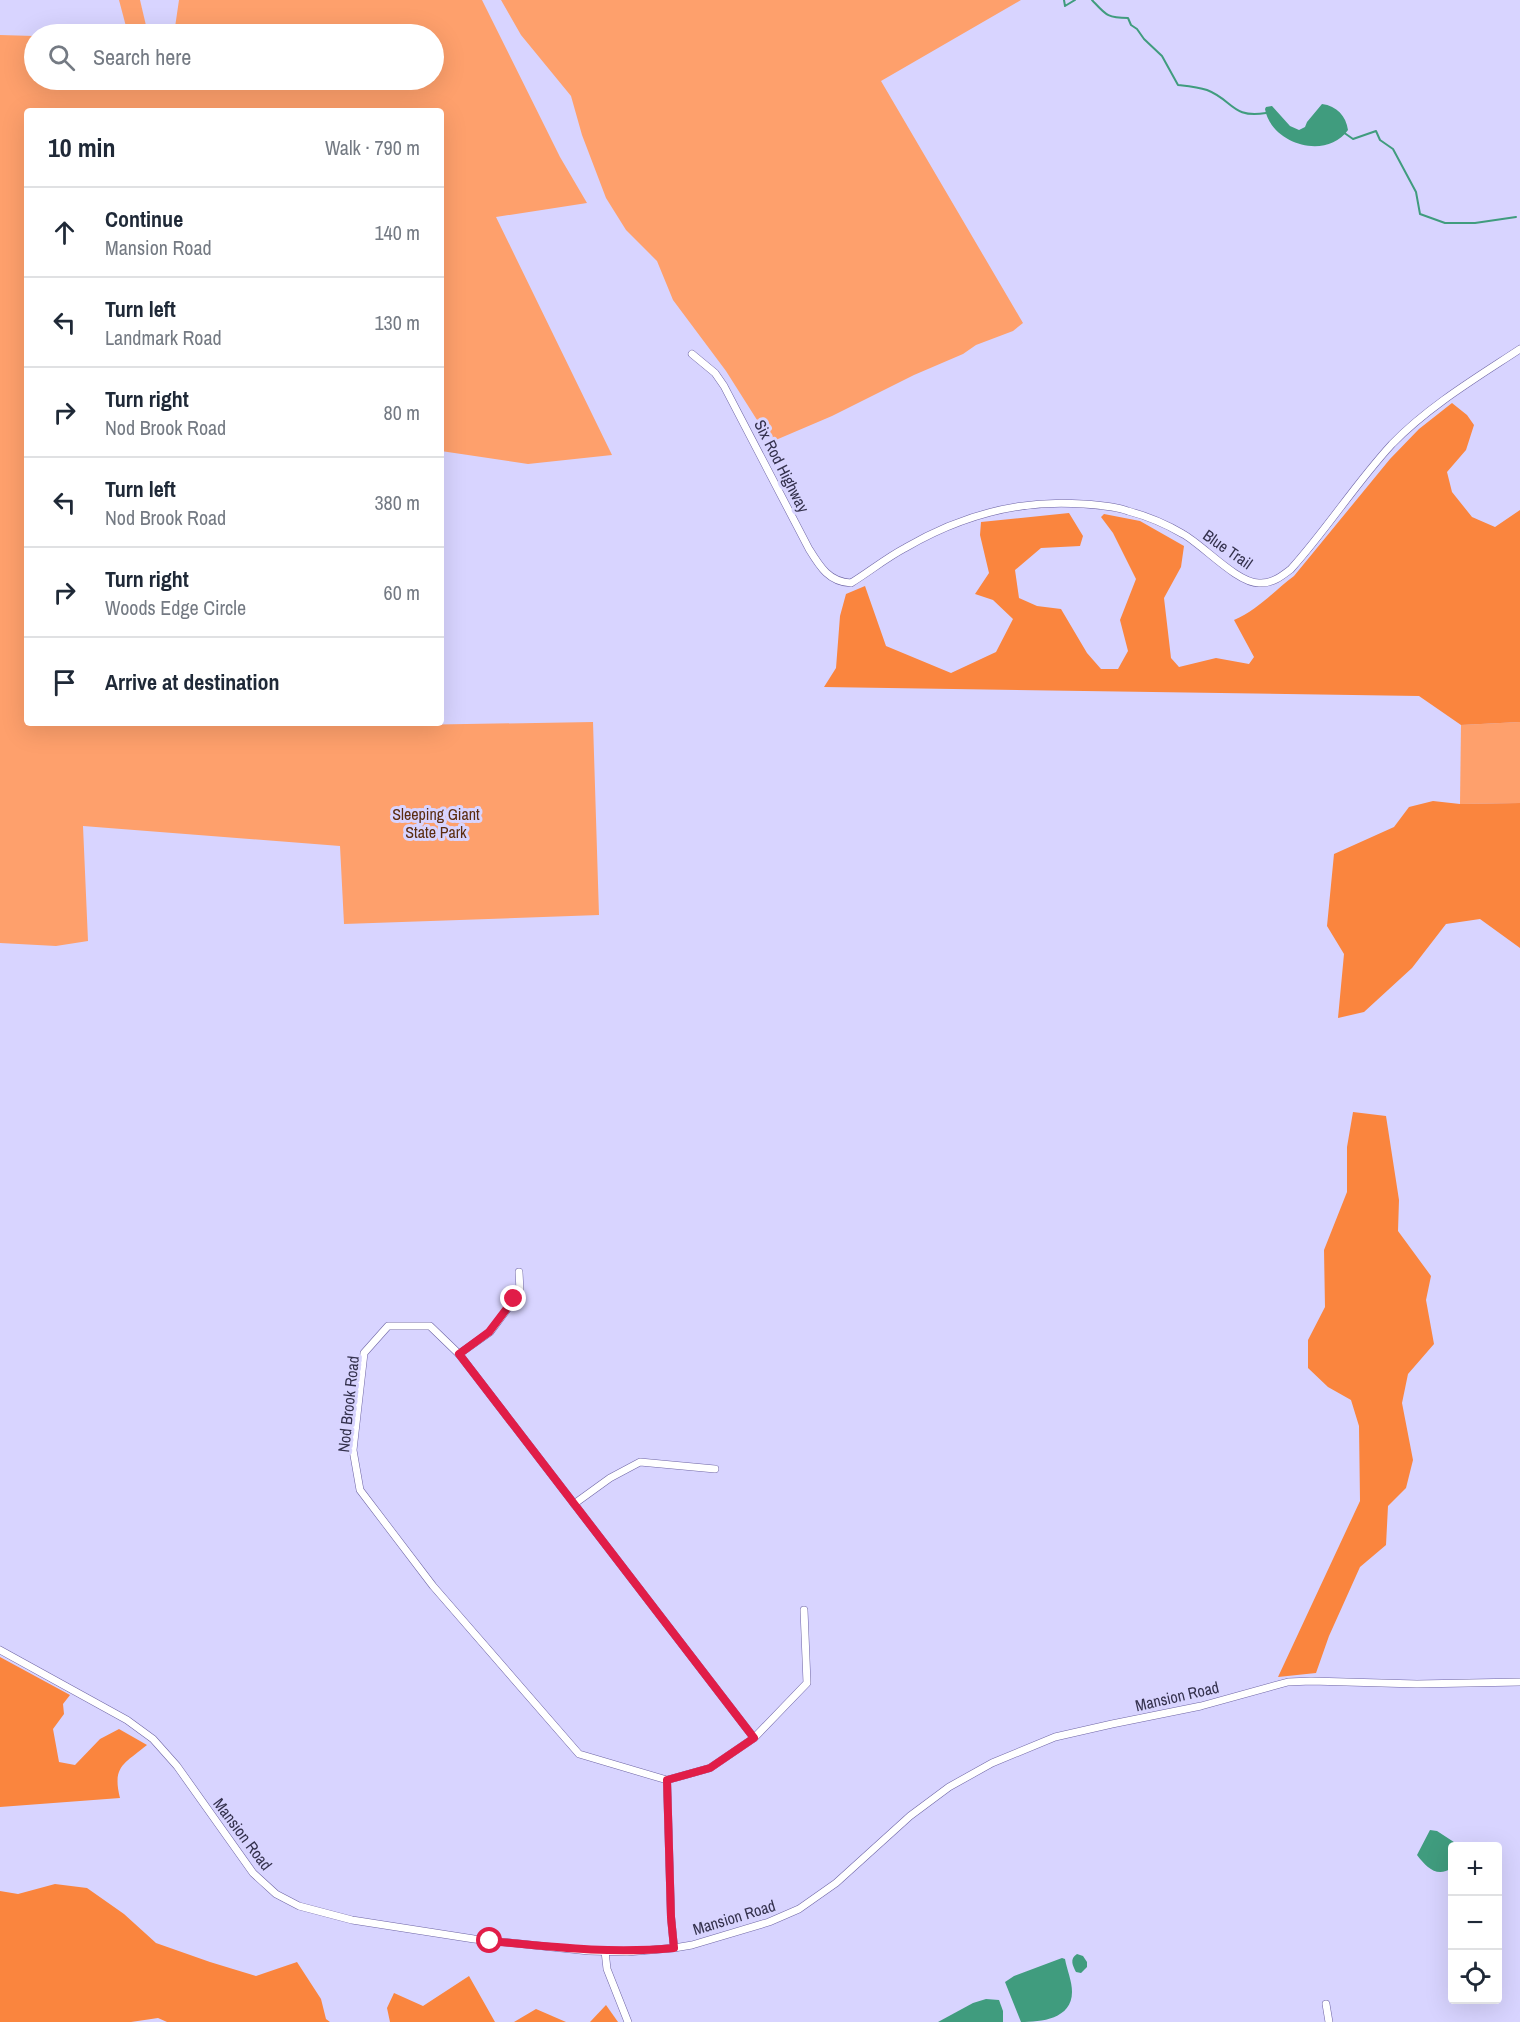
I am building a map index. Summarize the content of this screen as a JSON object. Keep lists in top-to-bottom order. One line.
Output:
{"streets":{"street":["Six Rod Highway","Blue Trail","Nod Brook Road","Mansion Road"]},"crossings":[["Six Rod Highway","Blue Trail"]],"parks":["Sleeping Giant State Park"],"page":{"search":"Search here","heading":["10 min","Walk · 790 m"],"list":[["Continue","Mansion Road","140 m"],["Turn left","Landmark Road","130 m"],["Turn right","Nod Brook Road","80 m"],["Turn left","Nod Brook Road","380 m"],["Turn right","Woods Edge Circle","60 m"],"Arrive at destination"],"map_buttons":["+","−"]}}
